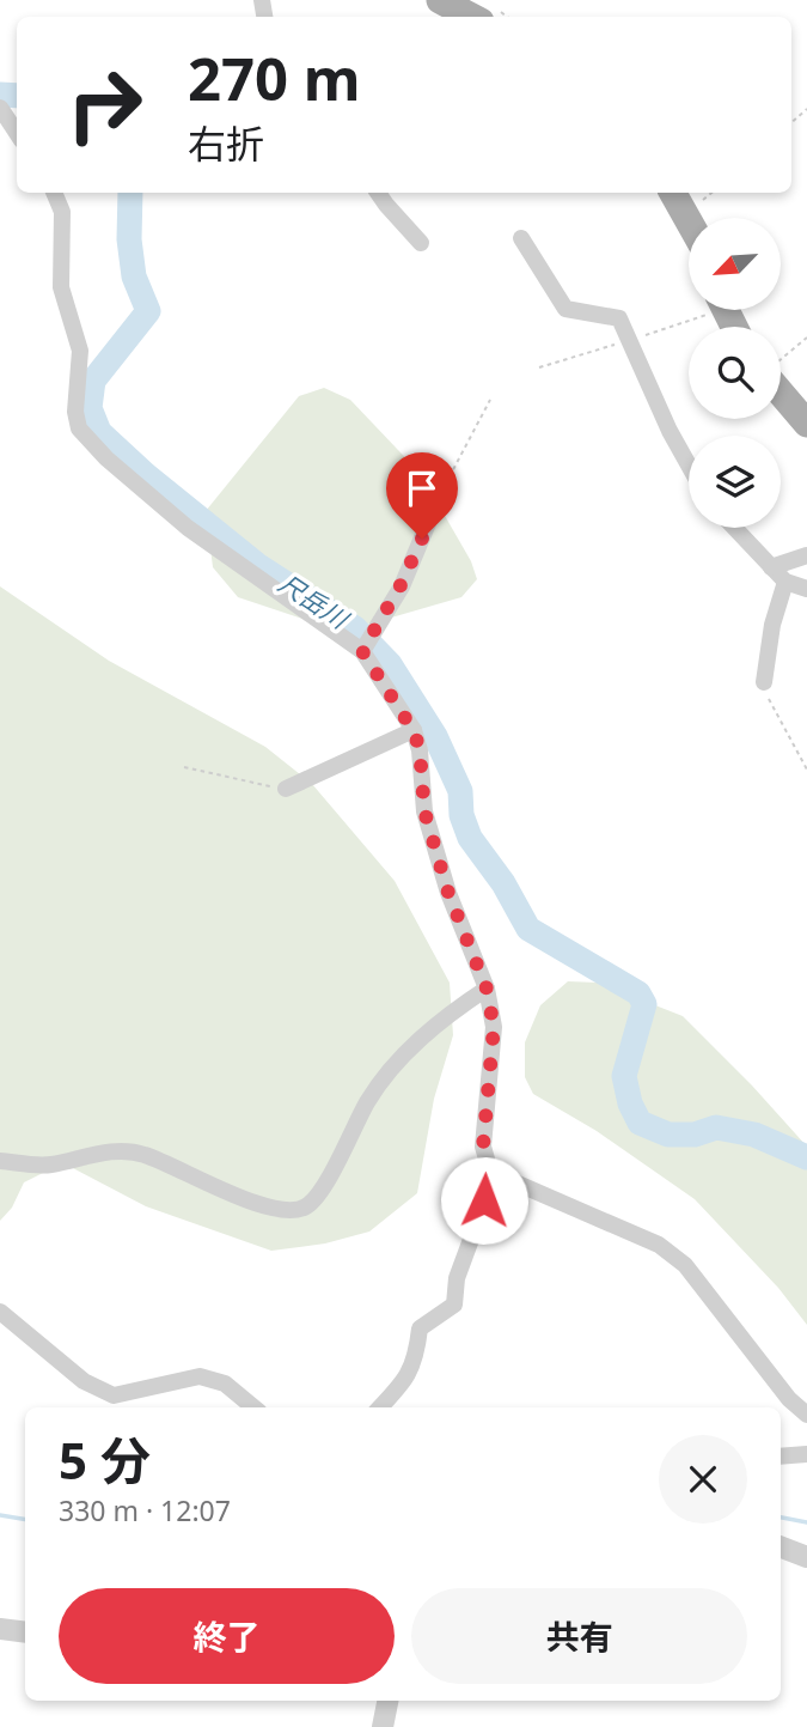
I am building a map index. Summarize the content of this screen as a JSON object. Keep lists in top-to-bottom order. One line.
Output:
{"water":["尺岳川"],"north":"bottom left","page":{"turn":["270 m","右折"],"heading":["5 分","330 m · 12:07"],"buttons":["終了","共有"]}}
